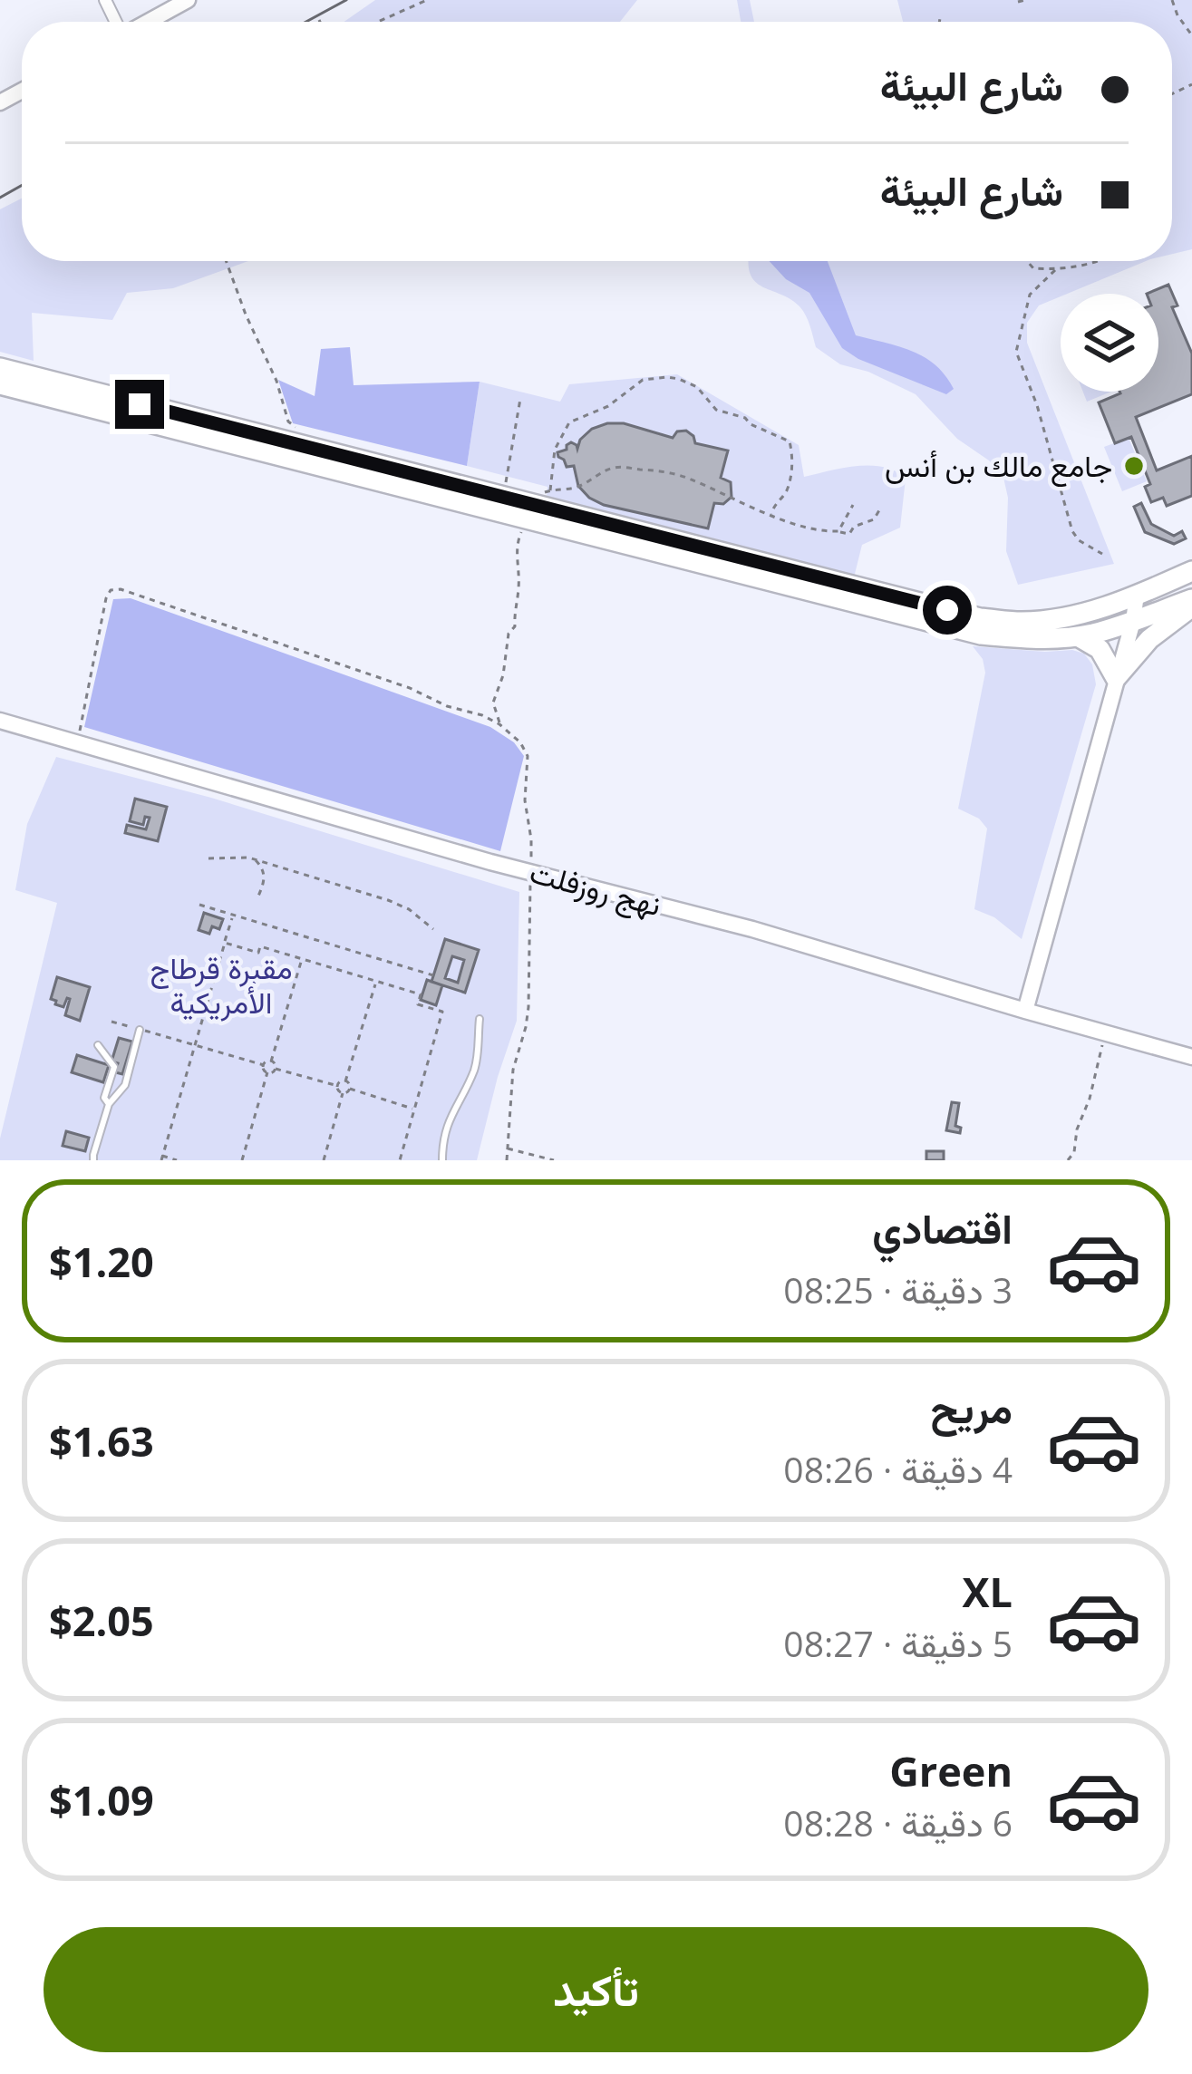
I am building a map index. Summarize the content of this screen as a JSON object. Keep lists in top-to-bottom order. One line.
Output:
{"streets":{"street":["نهج روزفلت"]},"parks":["مقبرة قرطاج الأمريكية"],"places":["جامع مالك بن أنس"],"page":{"banner":["شارع البيئة","شارع البيئة"],"list":[{"name":"اقتصادي","note":"3 دقيقة · 08:25","value":"$1.20"},{"name":"مريح","note":"4 دقيقة · 08:26","value":"$1.63"},{"name":"XL","note":"5 دقيقة · 08:27","value":"$2.05"},{"name":"Green","note":"6 دقيقة · 08:28","value":"$1.09"}],"buttons":"تأكيد"}}
